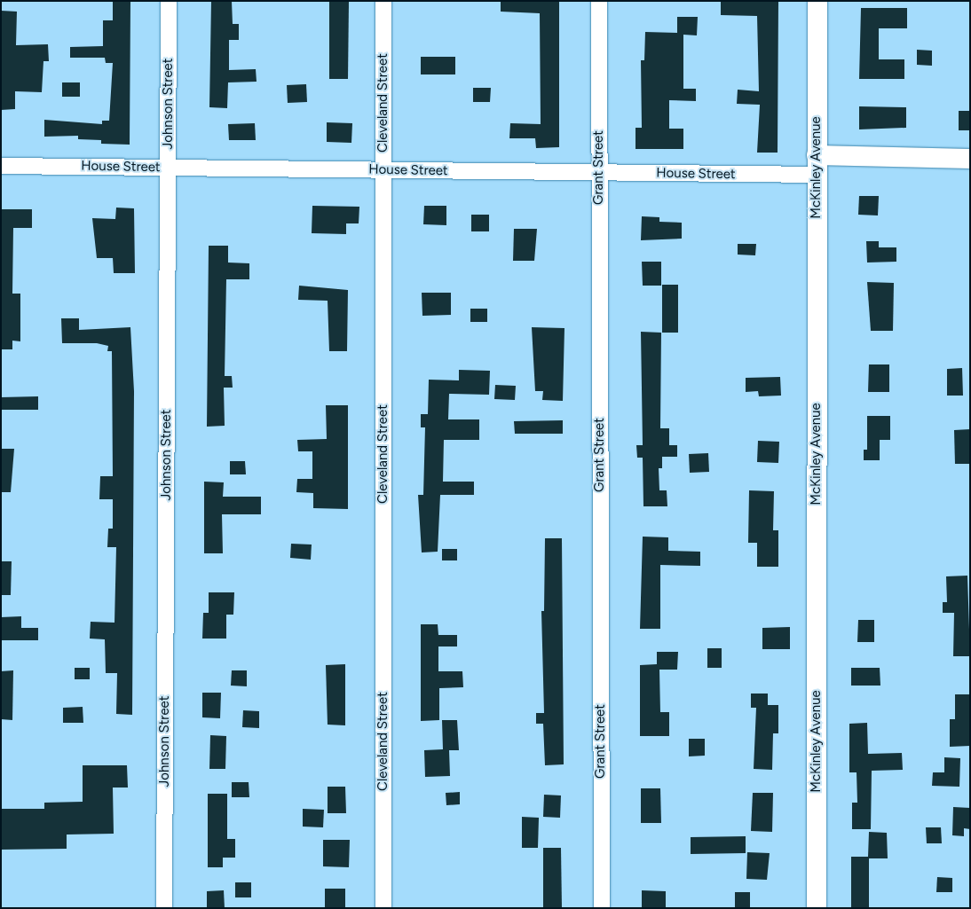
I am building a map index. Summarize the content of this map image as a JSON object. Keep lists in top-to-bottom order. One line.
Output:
{"streets":{"street":["Cleveland Street","Johnson Street","House Street","Grant Street","McKinley Avenue"]},"crossings":[["Cleveland Street","House Street"],["Johnson Street","House Street"],["House Street","Grant Street"],["House Street","McKinley Avenue"]]}
